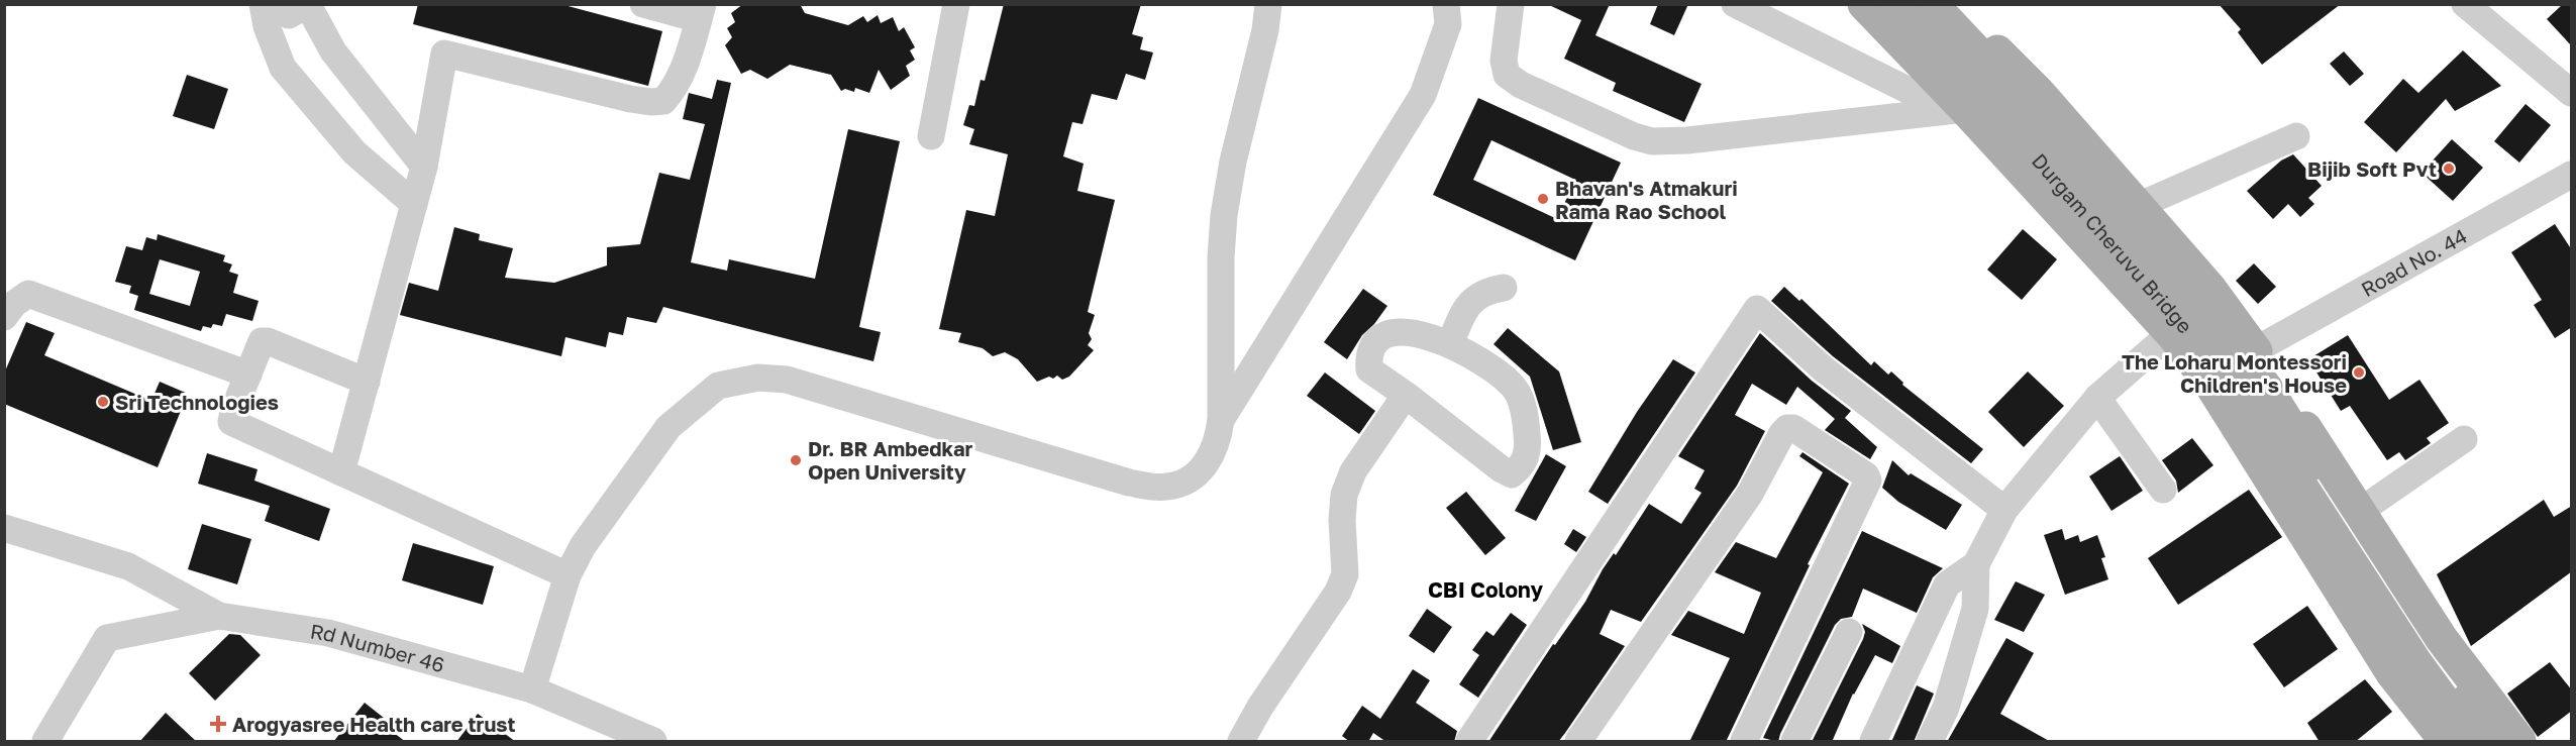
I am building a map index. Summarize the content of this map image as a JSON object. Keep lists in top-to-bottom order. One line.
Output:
{"streets":{"main road":["Durgam Cheruvu Bridge"],"street":["Road No. 44","Rd Number 46"]},"districts":["CBI Colony"],"places":{"other":["Bijib Soft Pvt","Bhavan's Atmakuri Rama Rao School","The Loharu Montessori Children's House","Sri Technologies","Dr. BR Ambedkar Open University"],"health":["Arogyasree Health care trust"]}}
